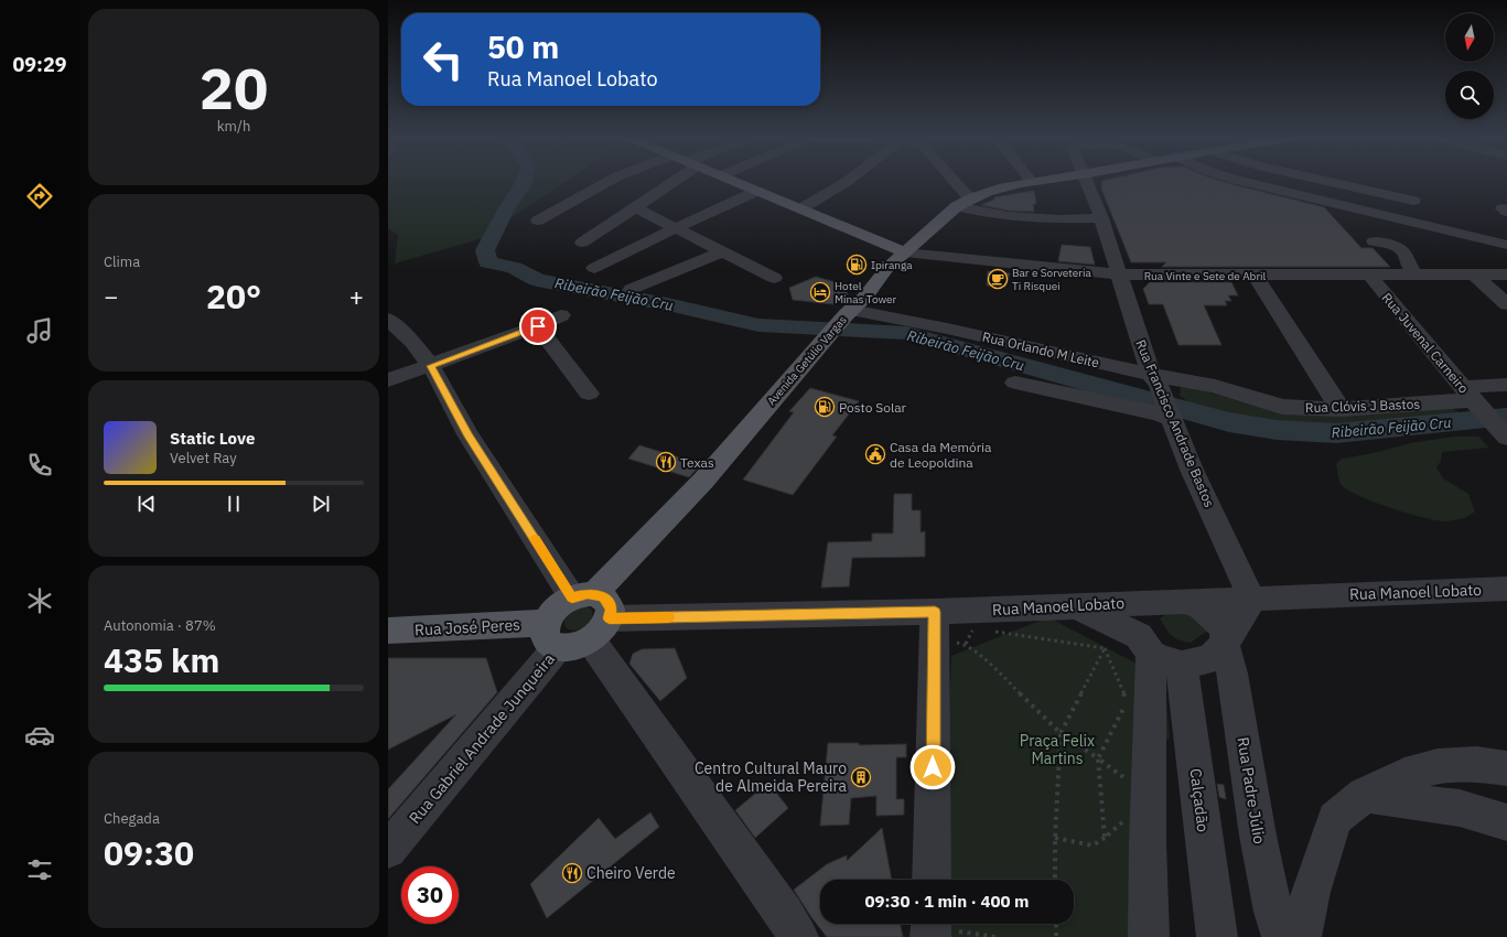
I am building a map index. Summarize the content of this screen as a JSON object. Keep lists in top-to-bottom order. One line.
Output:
{"streets":{"main road":["Avenida Getúlio Vargas","Rua José Peres"],"street":["Rua Vinte e Sete de Abril","Rua Juvenal Carneiro","Rua Orlando M Leite","Rua Clóvis J Bastos","Rua Francisco Andrade Bastos","Rua Manoel Lobato","Rua Gabriel Andrade Junqueira","Rua Padre Júlio","Calçadão"]},"crossings":[["Rua Vinte e Sete de Abril","Rua Juvenal Carneiro"],["Rua Vinte e Sete de Abril","Avenida Getúlio Vargas"],["Rua Vinte e Sete de Abril","Rua Francisco Andrade Bastos"],["Rua Juvenal Carneiro","Rua Clóvis J Bastos"],["Rua Orlando M Leite","Avenida Getúlio Vargas"],["Rua Orlando M Leite","Rua Clóvis J Bastos"],["Rua Orlando M Leite","Rua Francisco Andrade Bastos"],["Avenida Getúlio Vargas","Rua Manoel Lobato"],["Avenida Getúlio Vargas","Rua José Peres"],["Avenida Getúlio Vargas","Rua Gabriel Andrade Junqueira"],["Rua Clóvis J Bastos","Rua Francisco Andrade Bastos"],["Rua Francisco Andrade Bastos","Rua Manoel Lobato"],["Rua Manoel Lobato","Rua José Peres"],["Rua Manoel Lobato","Rua Gabriel Andrade Junqueira"],["Rua Manoel Lobato","Rua Padre Júlio"],["Rua José Peres","Rua Gabriel Andrade Junqueira"]],"water":["Ribeirão Feijão Cru"],"parks":["Praça Felix Martins"],"places":{"fuel station":["Ipiranga","Posto Solar"],"cafe":["Bar e Sorveteria Ti Risquei"],"hotel":["Hotel Minas Tower"],"public building":["Casa da Memória de Leopoldina"],"restaurant":["Texas","Cheiro Verde"],"building":["Centro Cultural Mauro de Almeida Pereira"]},"north":"bottom","page":{"tabs":"09:29","tile":[["20","km/h"],"Clima",["Autonomia · 87%","435 km"],["Chegada","09:30"]],"turn":["50 m","Rua Manoel Lobato"],"heat":["−","20°","+"],"song":["Static Love","Velvet Ray"],"limit":"30","trip":"09:30 · 1 min · 400 m"}}
